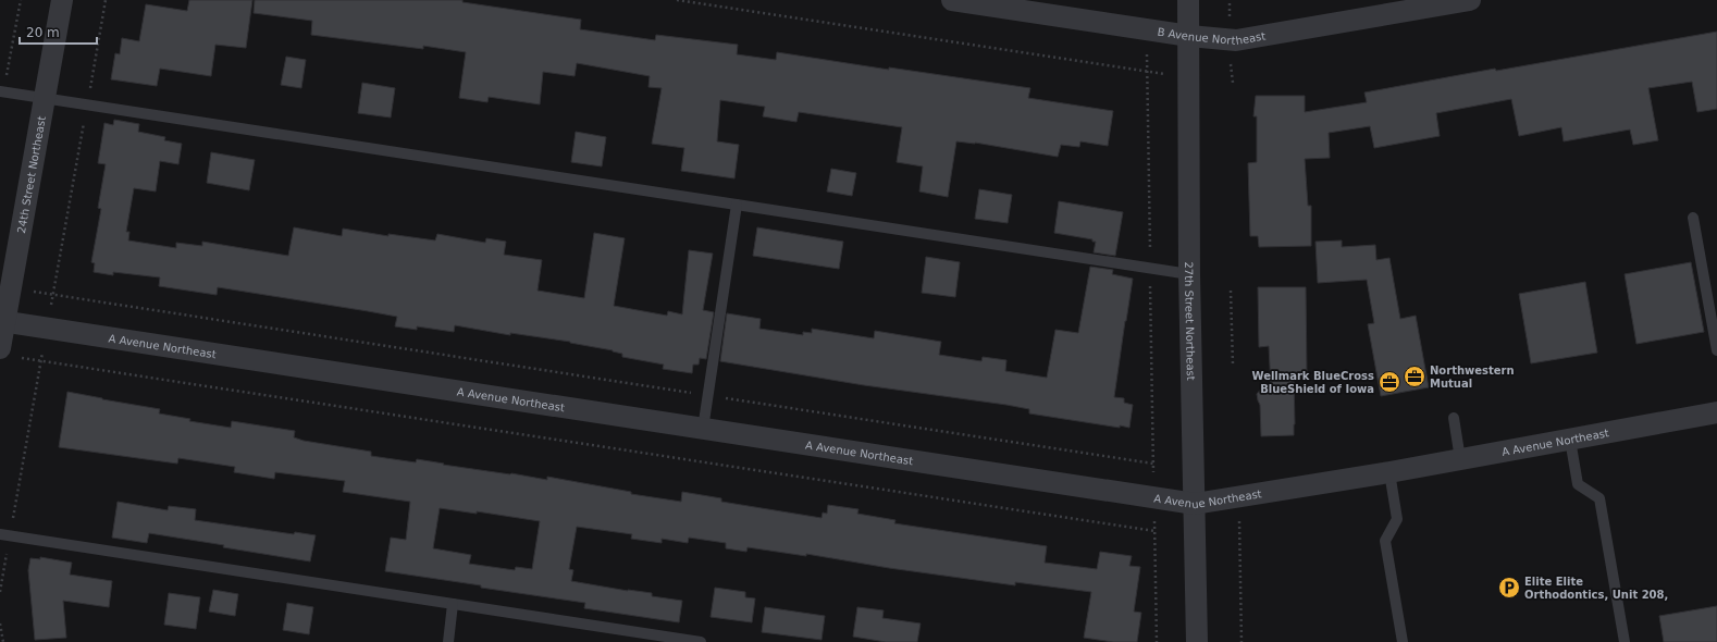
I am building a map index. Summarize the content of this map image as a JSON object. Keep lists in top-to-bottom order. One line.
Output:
{"streets":{"street":["B Avenue Northeast","24th Street Northeast","27th Street Northeast","A Avenue Northeast"]},"crossings":[["B Avenue Northeast","27th Street Northeast"],["24th Street Northeast","A Avenue Northeast"],["27th Street Northeast","A Avenue Northeast"]],"places":{"office":["Northwestern Mutual","Wellmark BlueCross BlueShield of Iowa"],"parking":["Elite Elite Orthodontics, Unit 208,"]},"scale_bar":"20 m"}
